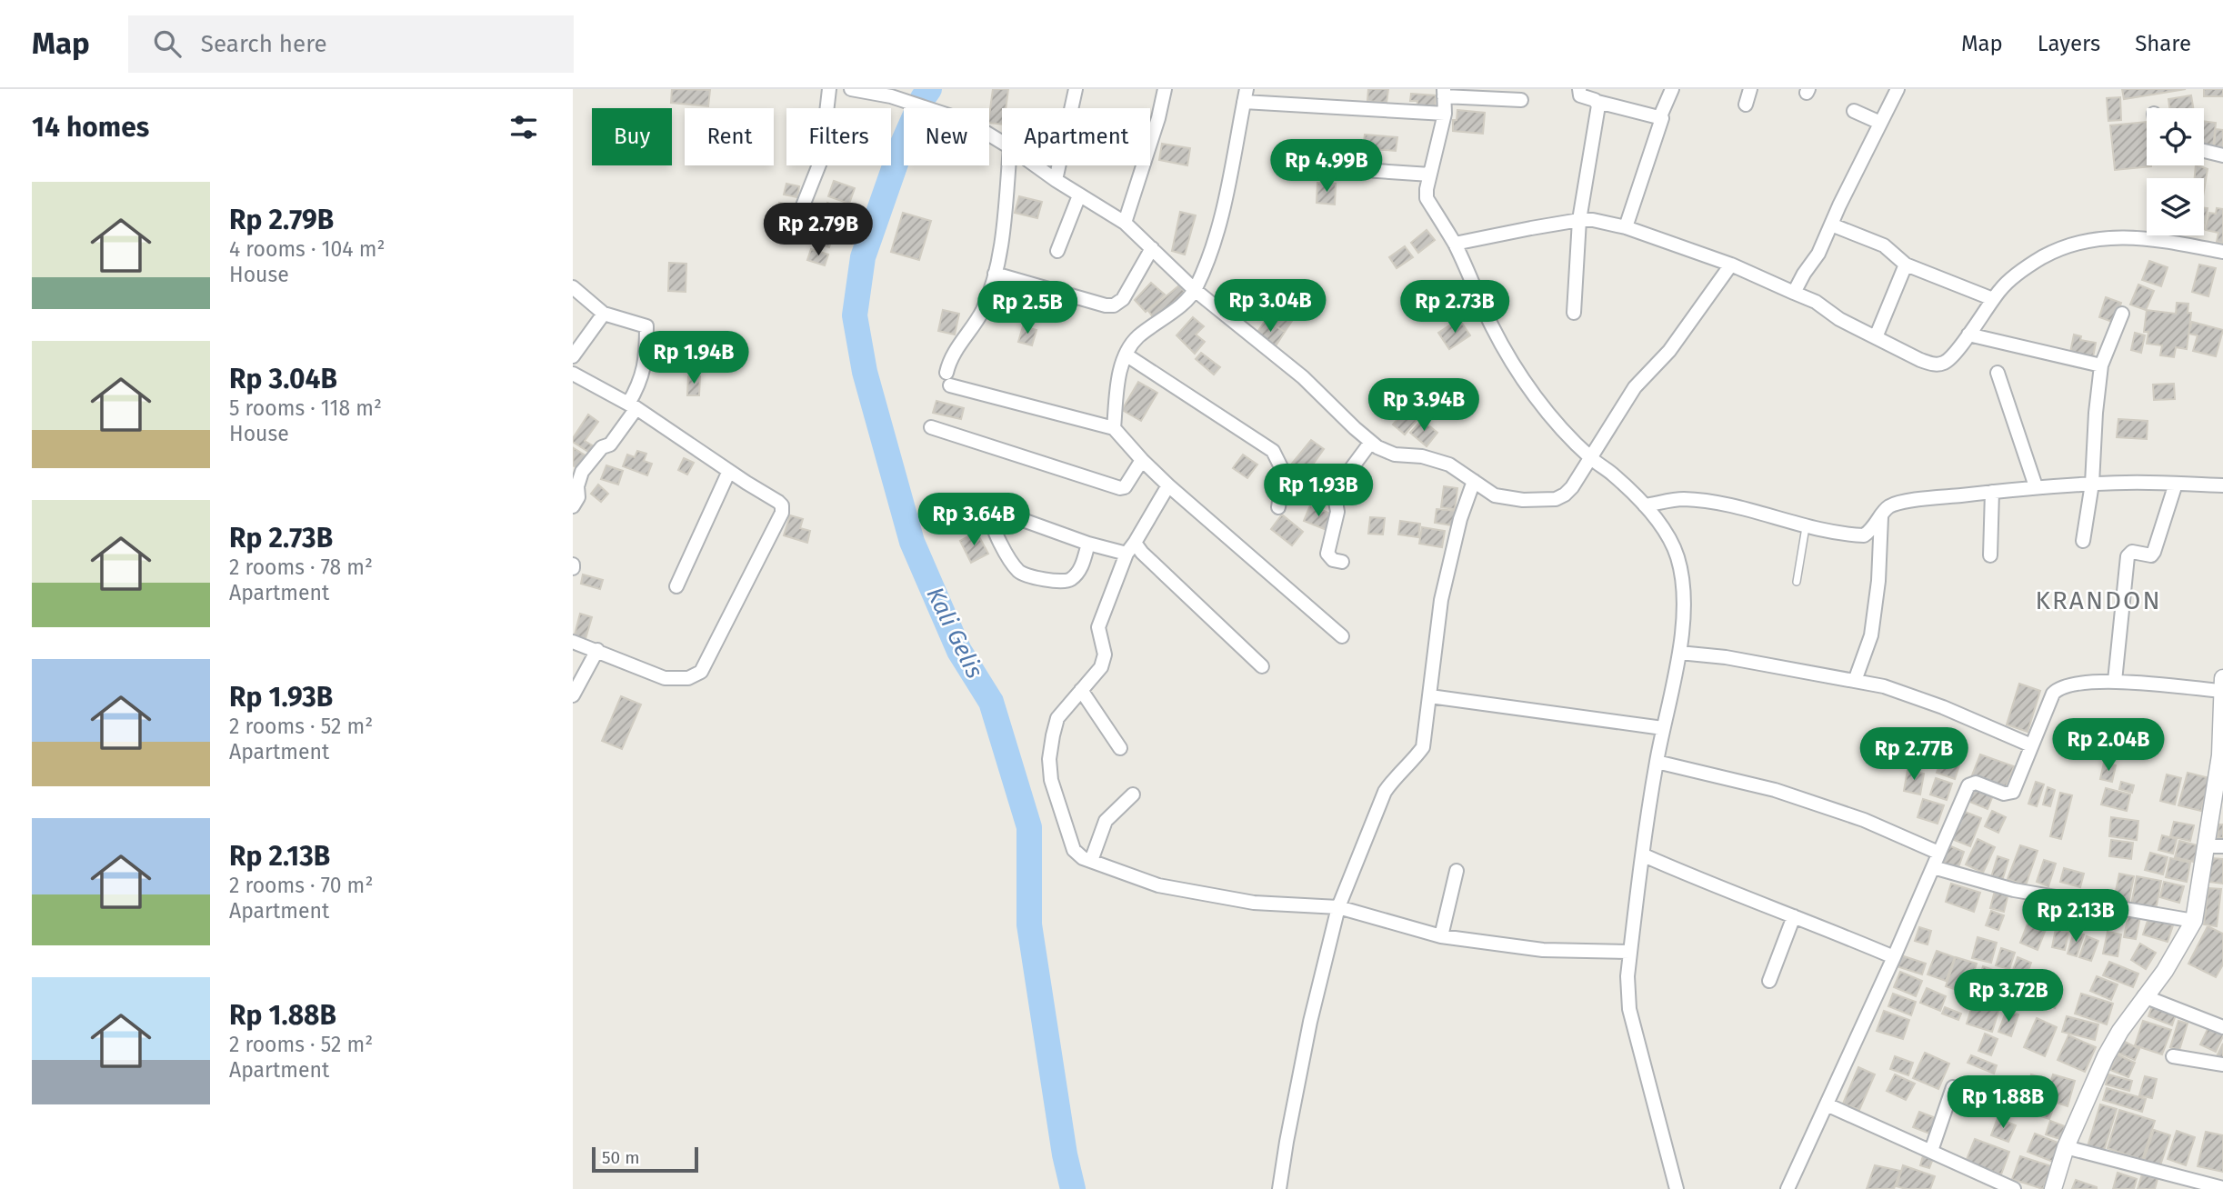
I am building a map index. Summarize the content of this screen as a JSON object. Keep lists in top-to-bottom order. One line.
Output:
{"districts":["KRANDON"],"water":["Kali Gelis"],"scale_bar":"50 m","page":{"header":"Map","search":"Search here","nav":["Map","Layers","Share"],"heading":"14 homes","chip":["Buy","Rent","Filters","New","Apartment"],"price":["Rp 4.99B","Rp 2.79B","Rp 3.04B","Rp 2.73B","Rp 2.5B","Rp 1.94B","Rp 3.94B","Rp 1.93B","Rp 3.64B","Rp 2.04B","Rp 2.77B","Rp 2.13B","Rp 3.72B","Rp 1.88B"],"list":[{"name":"Rp 2.79B","note":"4 rooms · 104 m² · House"},{"name":"Rp 3.04B","note":"5 rooms · 118 m² · House"},{"name":"Rp 2.73B","note":"2 rooms · 78 m² · Apartment"},{"name":"Rp 1.93B","note":"2 rooms · 52 m² · Apartment"},{"name":"Rp 2.13B","note":"2 rooms · 70 m² · Apartment"},{"name":"Rp 1.88B","note":"2 rooms · 52 m² · Apartment"}],"scale":"50 m"}}
